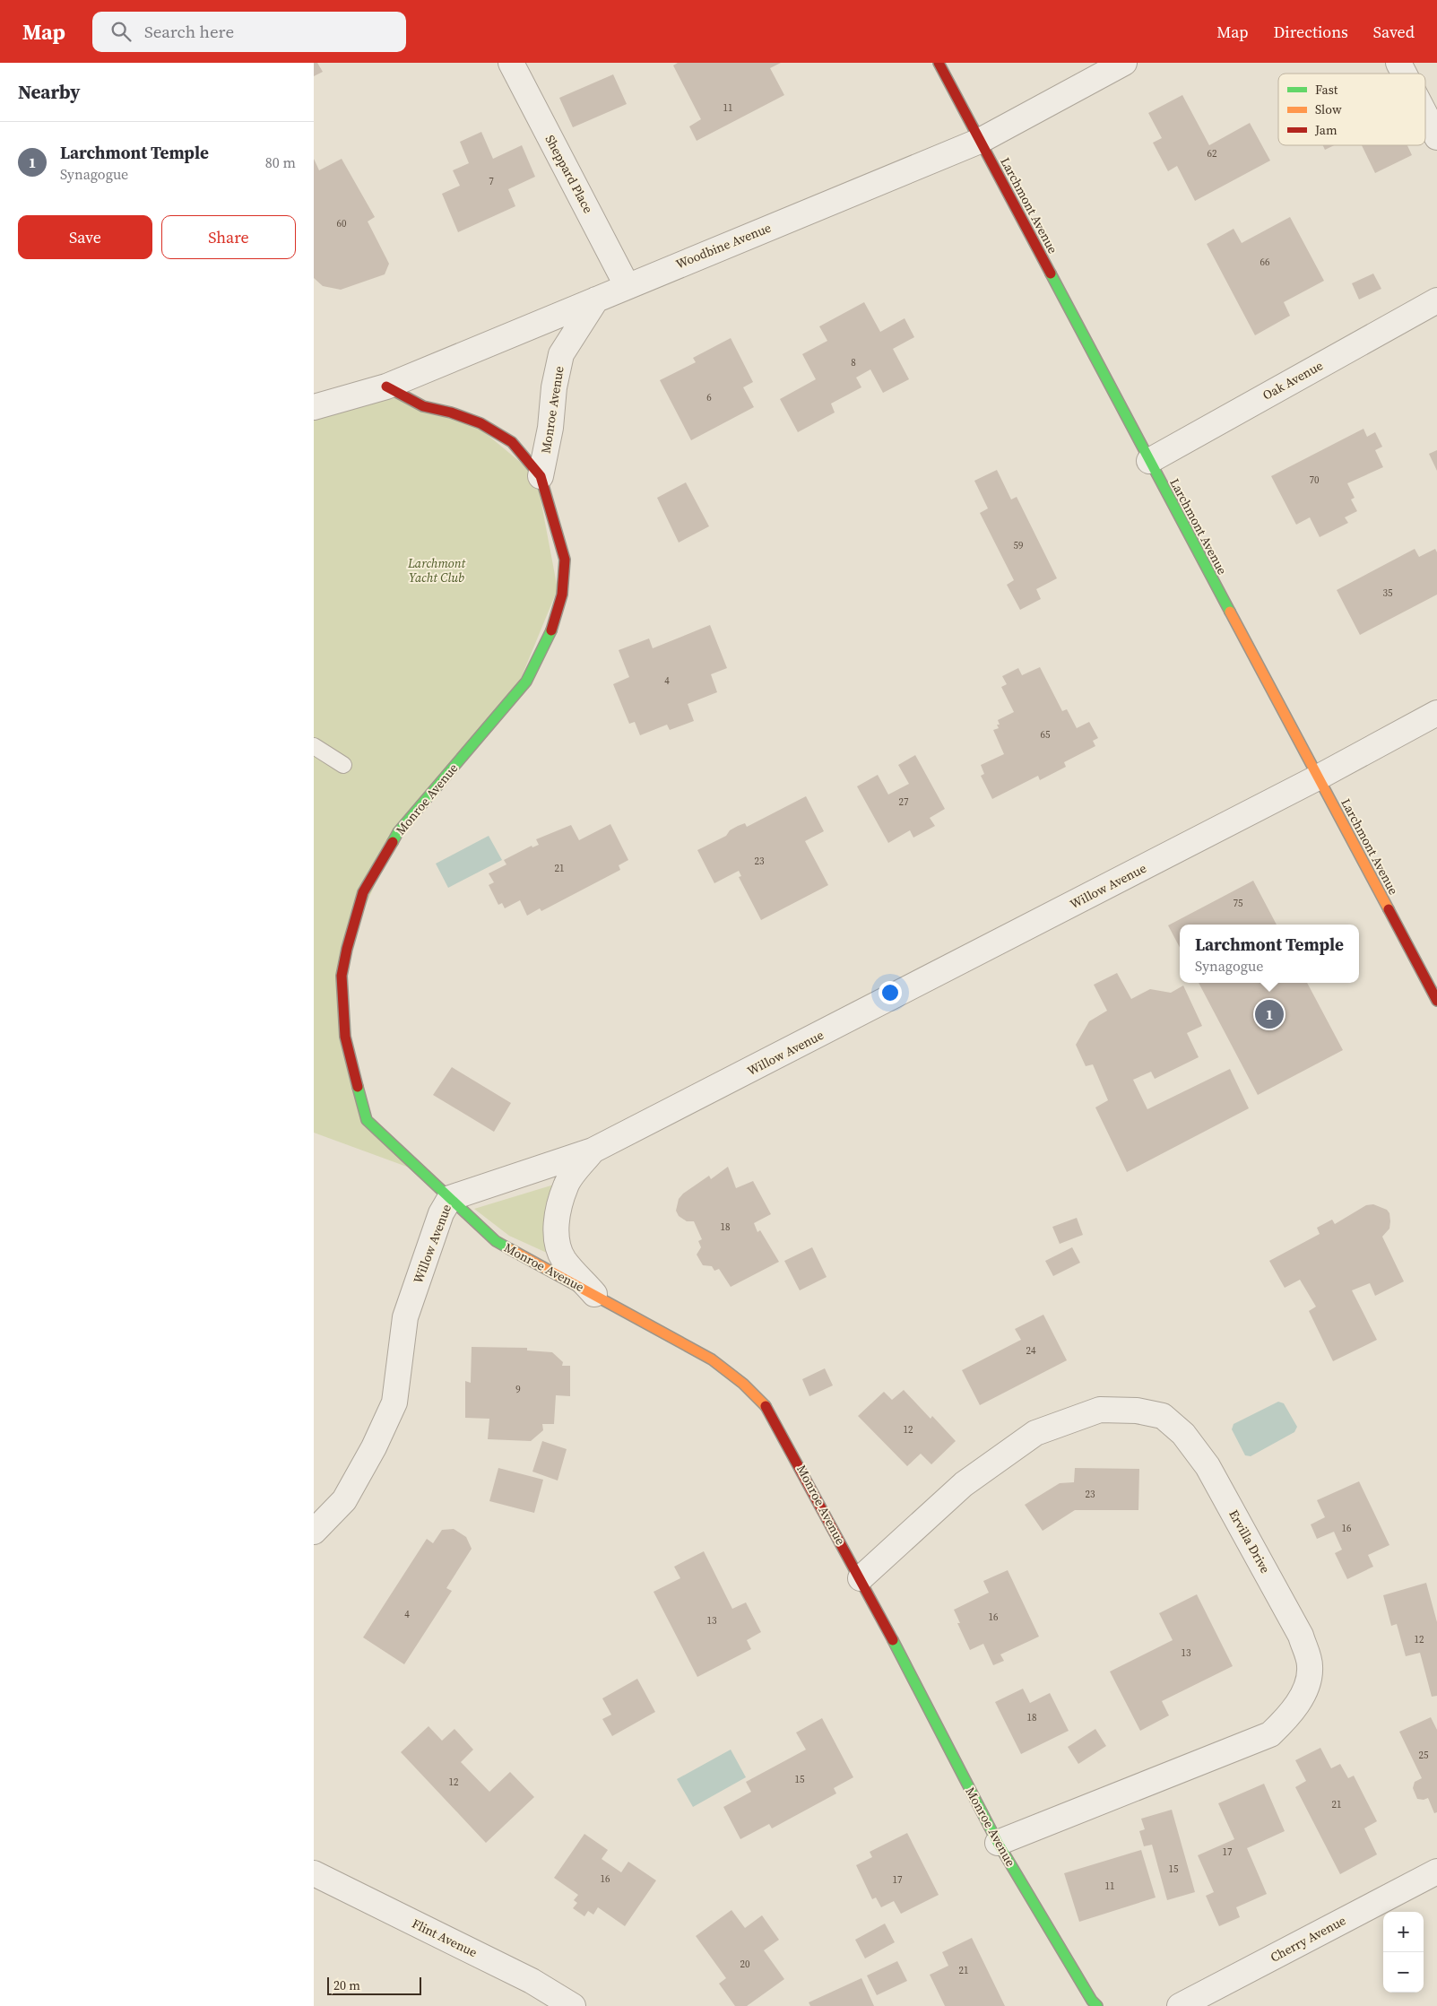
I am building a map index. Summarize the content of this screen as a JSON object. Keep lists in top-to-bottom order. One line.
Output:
{"streets":{"street":["Sheppard Place","Larchmont Avenue","Woodbine Avenue","Oak Avenue","Monroe Avenue","Willow Avenue","Ervilla Drive","Flint Avenue","Cherry Avenue"]},"crossings":[["Sheppard Place","Woodbine Avenue"],["Larchmont Avenue","Woodbine Avenue"],["Larchmont Avenue","Oak Avenue"],["Larchmont Avenue","Willow Avenue"],["Woodbine Avenue","Monroe Avenue"],["Monroe Avenue","Willow Avenue"],["Monroe Avenue","Ervilla Drive"]],"parks":["Larchmont Yacht Club"],"house_numbers":["11","62","7","60","66","8","6","70","59","35","4","65","27","23","21","75","18","24","9","12","23","16","4","16","13","12","13","18","25","15","12","21","17","15","16","17","11","20","21"],"legend":["Fast","Slow","Jam"],"scale_bar":"20 m","page":{"header":"Map","search":"Search here","nav":["Map","Directions","Saved"],"heading":"Nearby","list":[{"mark":"1","name":"Larchmont Temple","note":"Synagogue","value":"80 m"}],"buttons":["Save","Share"],"popup":["Larchmont Temple","Synagogue"],"pins":"1","map_buttons":["+","−"],"scale":"20 m"}}
